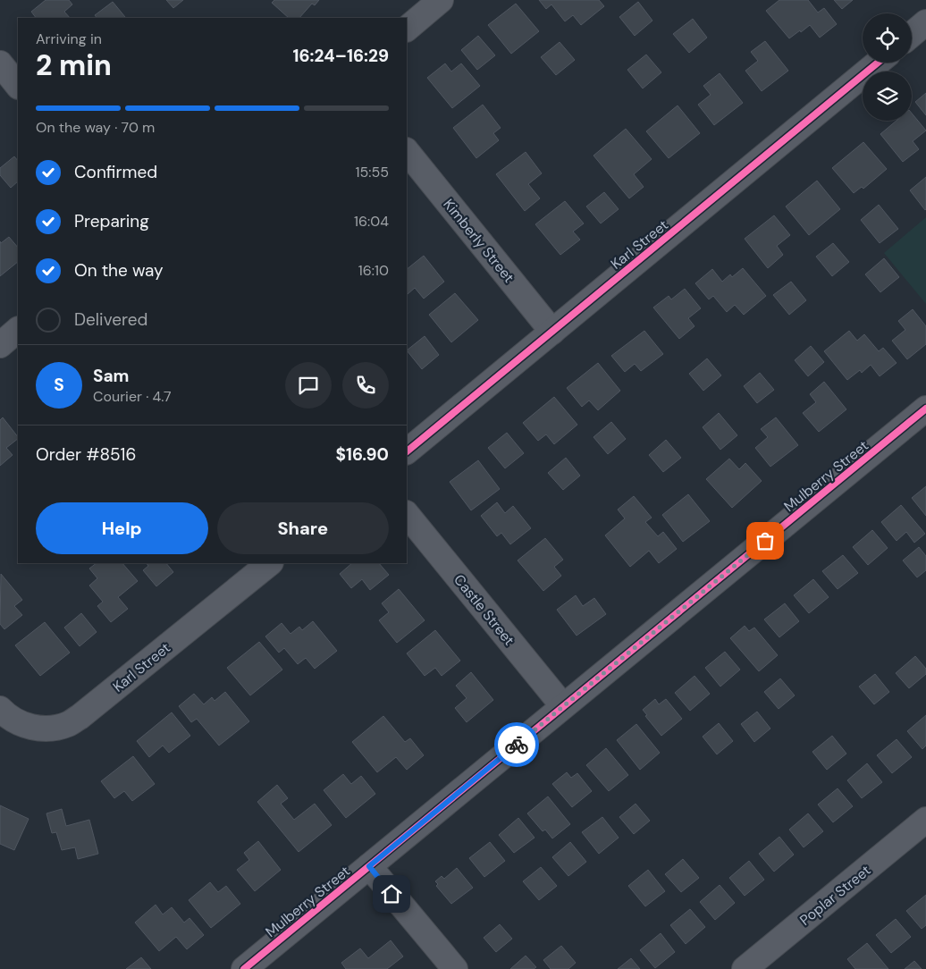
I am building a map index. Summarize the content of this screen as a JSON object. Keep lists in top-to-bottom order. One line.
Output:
{"streets":{"street":["Kimberly Street","Karl Street","Mulberry Street","Castle Street","Poplar Street"]},"crossings":[["Kimberly Street","Karl Street"],["Mulberry Street","Castle Street"]],"page":{"heading":["2 min","Arriving in","16:24–16:29"],"panel":["Sam","Courier · 4.7","Order #8516","$16.90"],"bar":"On the way · 70 m","list":[["Confirmed","15:55"],["Preparing","16:04"],["On the way","16:10"],"Delivered"],"round":"S","buttons":["Help","Share"]}}
